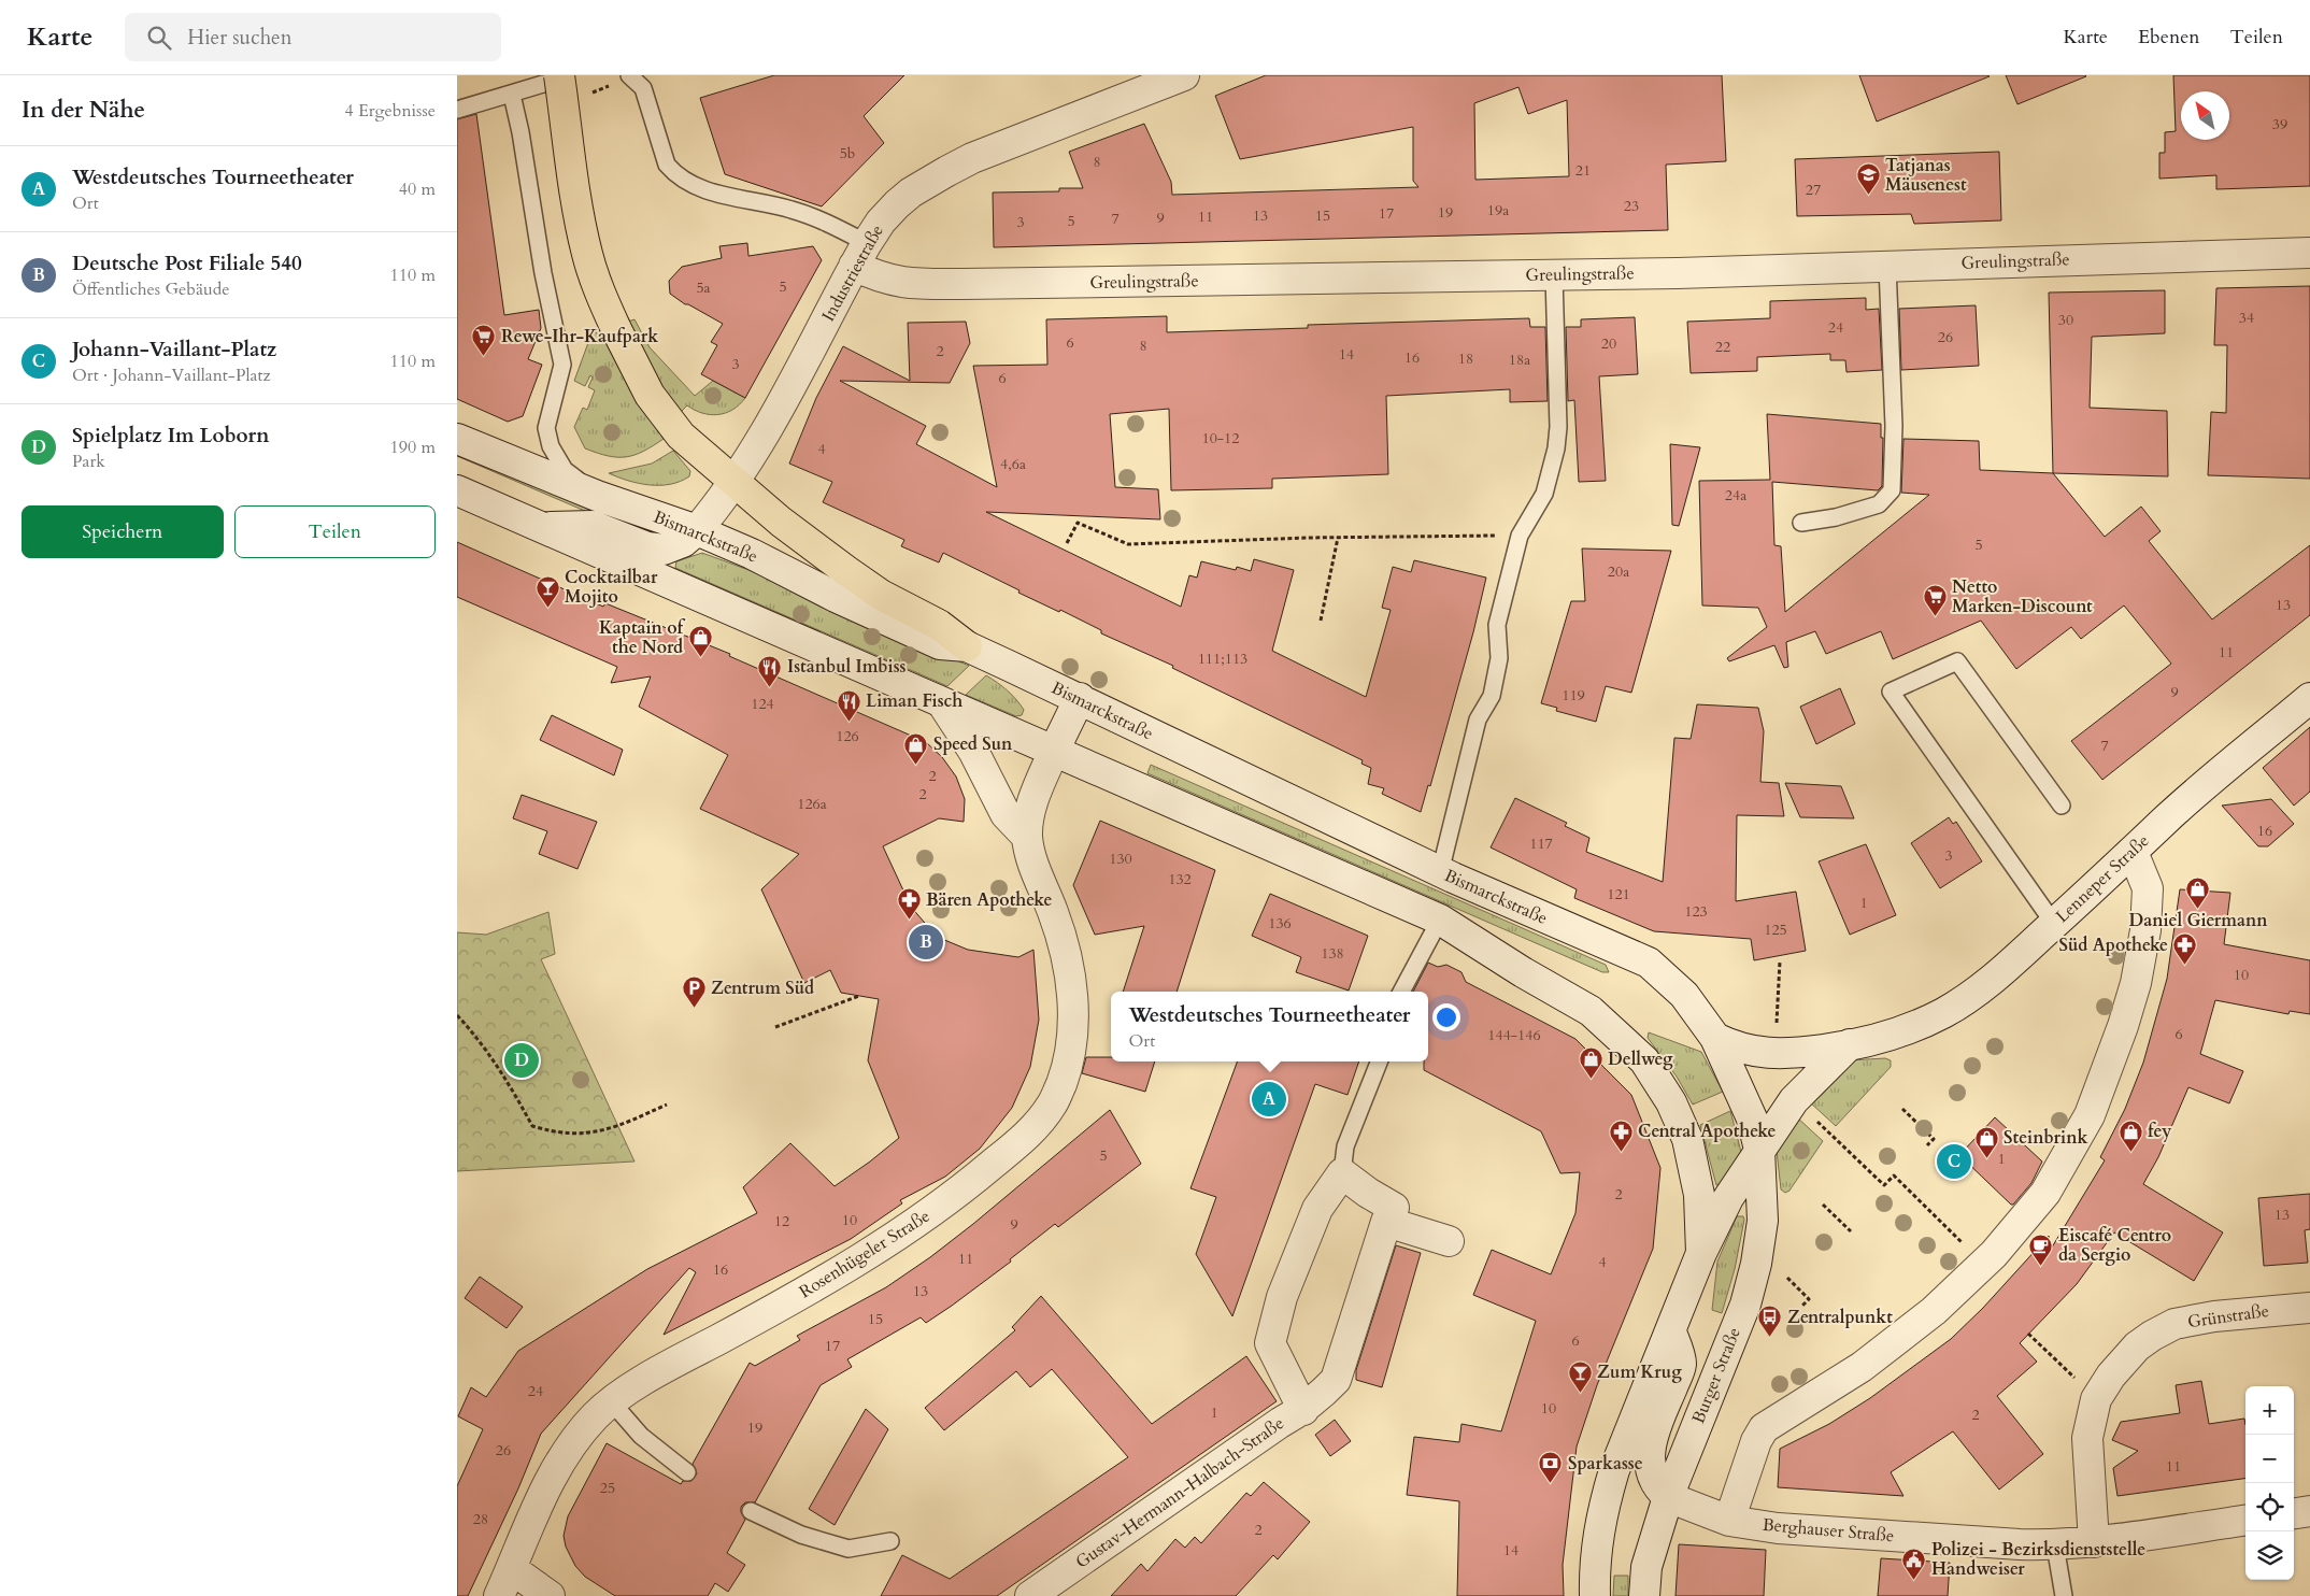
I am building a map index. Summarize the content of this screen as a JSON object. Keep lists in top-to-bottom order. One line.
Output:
{"streets":{"street":["Greulingstraße","Industriestraße","Bismarckstraße","Lenneper Straße","Rosenhügeler Straße","Grünstraße","Burger Straße","Gustav-Hermann-Halbach-Straße","Berghauser Straße"]},"crossings":[["Greulingstraße","Industriestraße"],["Industriestraße","Bismarckstraße"],["Bismarckstraße","Rosenhügeler Straße"],["Bismarckstraße","Burger Straße"],["Lenneper Straße","Burger Straße"],["Grünstraße","Berghauser Straße"],["Burger Straße","Berghauser Straße"]],"places":{"school or university":["Tatjanas Mäusenest"],"supermarket":["Rewe-Ihr-Kaufpark","Netto Marken-Discount"],"bar":["Cocktailbar Mojito","Zum Krug"],"shop":["Kaptain of the Nord","Speed Sun","Daniel Giermann","Dellweg","fey","Steinbrink"],"restaurant":["Istanbul Imbiss","Liman Fisch"],"pharmacy":["Bären Apotheke","Süd Apotheke","Central Apotheke"],"parking":["Zentrum Süd"],"cafe":["Eiscafé Centro da Sergio"],"bus stop":["Zentralpunkt"],"bank":["Sparkasse"],"public building":["Polizei - Bezirksdienststelle Handweiser"]},"house_numbers":["39","5b","8","21","27","23","19a","19","17","13","15","11","9","7","5","3","5","5a","34","30","24","26","6","20","8","22","2","14","16","18","18a","3","6","10-12","4","4,6a","24a","5","20a","13","11","111;113","9","119","124","126","7","2","2","126a","16","117","3","130","132","121","1","123","136","125","138","10","6","144-146","5","1","2","13","10","12","9","11","4","16","13","15","6","17","24","10","1","2","19","26","11","25","28","2","14"],"north":"top left","page":{"header":"Karte","search":"Hier suchen","nav":["Karte","Ebenen","Teilen"],"heading":["In der Nähe","4 Ergebnisse"],"list":[{"mark":"A","name":"Westdeutsches Tourneetheater","note":"Ort","value":"40 m"},{"mark":"B","name":"Deutsche Post Filiale 540","note":"Öffentliches Gebäude","value":"110 m"},{"mark":"C","name":"Johann-Vaillant-Platz","note":"Ort · Johann-Vaillant-Platz","value":"110 m"},{"mark":"D","name":"Spielplatz Im Loborn","note":"Park","value":"190 m"}],"buttons":["Speichern","Teilen"],"pins":["B","D","A","C"],"popup":["Westdeutsches Tourneetheater","Ort"],"map_buttons":["+","−"]}}
